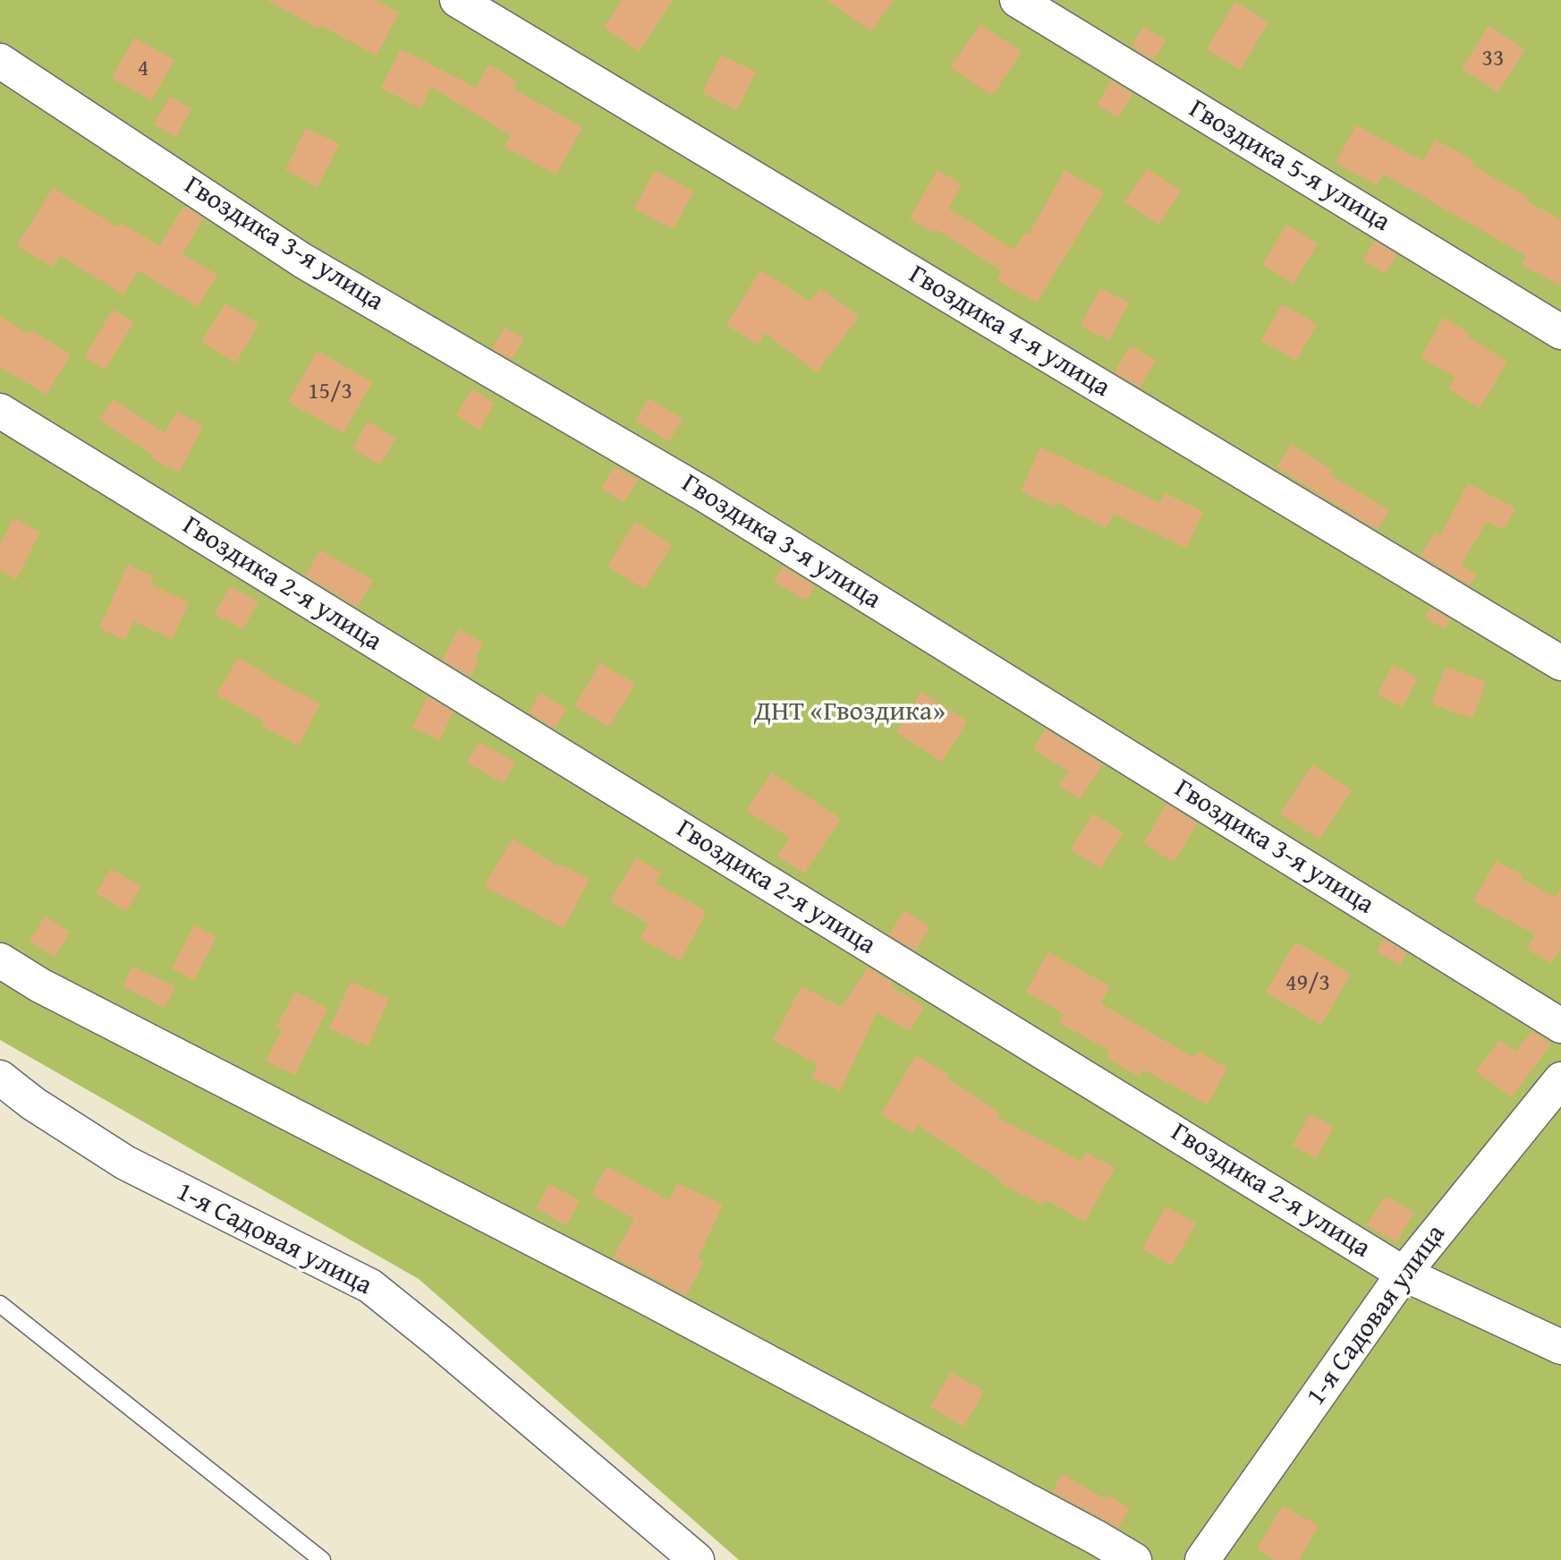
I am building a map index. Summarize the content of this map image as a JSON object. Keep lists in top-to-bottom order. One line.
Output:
{"streets":{"street":["Гвоздика 5-я улица","Гвоздика 3-я улица","Гвоздика 4-я улица","Гвоздика 2-я улица","1-я Садовая улица"]},"crossings":[["Гвоздика 2-я улица","1-я Садовая улица"]],"parks":["ДНТ «Гвоздика»"],"house_numbers":["33","4","15/3","49/3"]}
